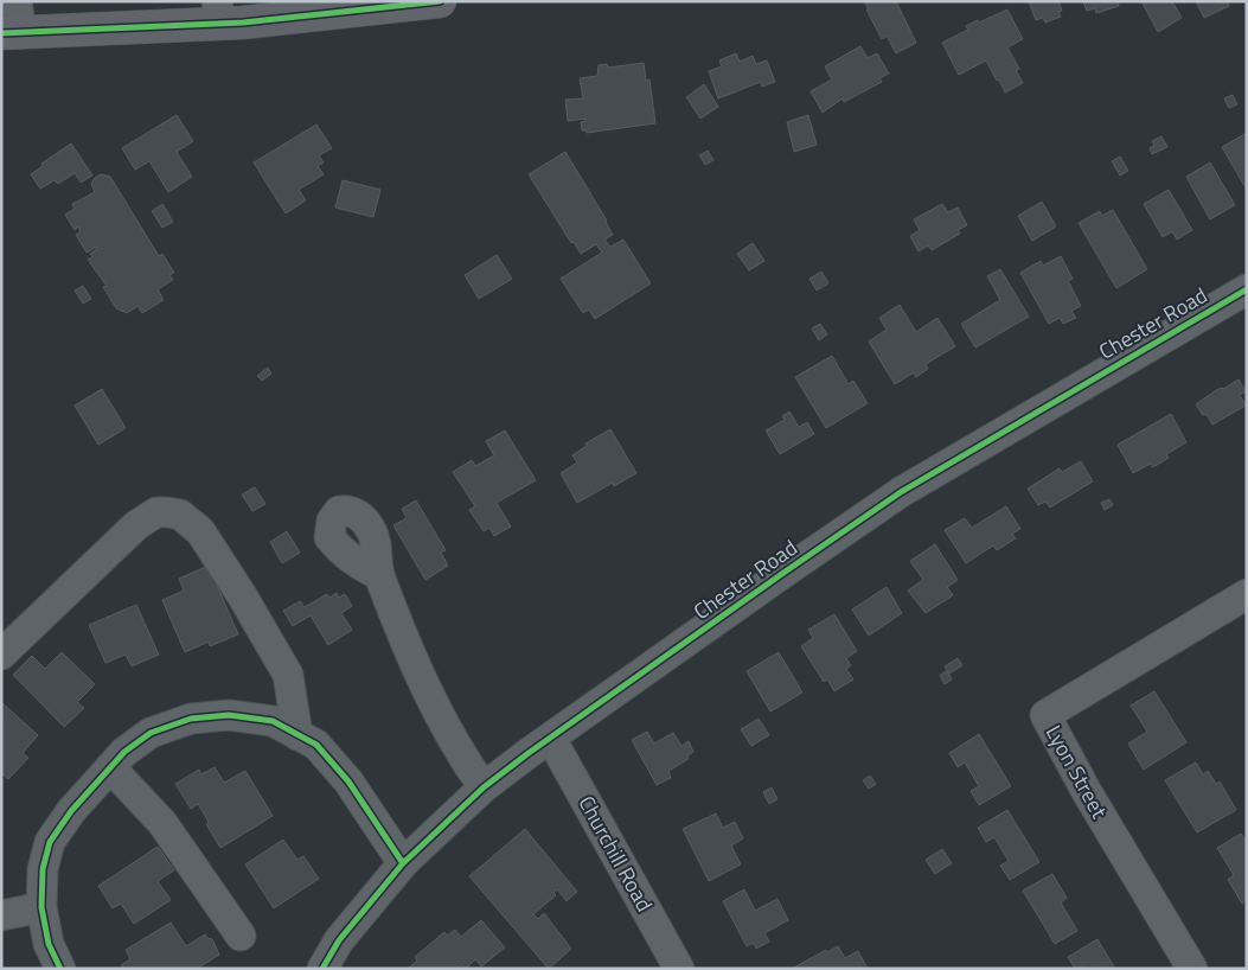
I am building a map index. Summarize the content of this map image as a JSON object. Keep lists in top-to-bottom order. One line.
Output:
{"streets":{"street":["Chester Road","Lyon Street","Churchill Road"]},"crossings":[["Chester Road","Churchill Road"]]}
